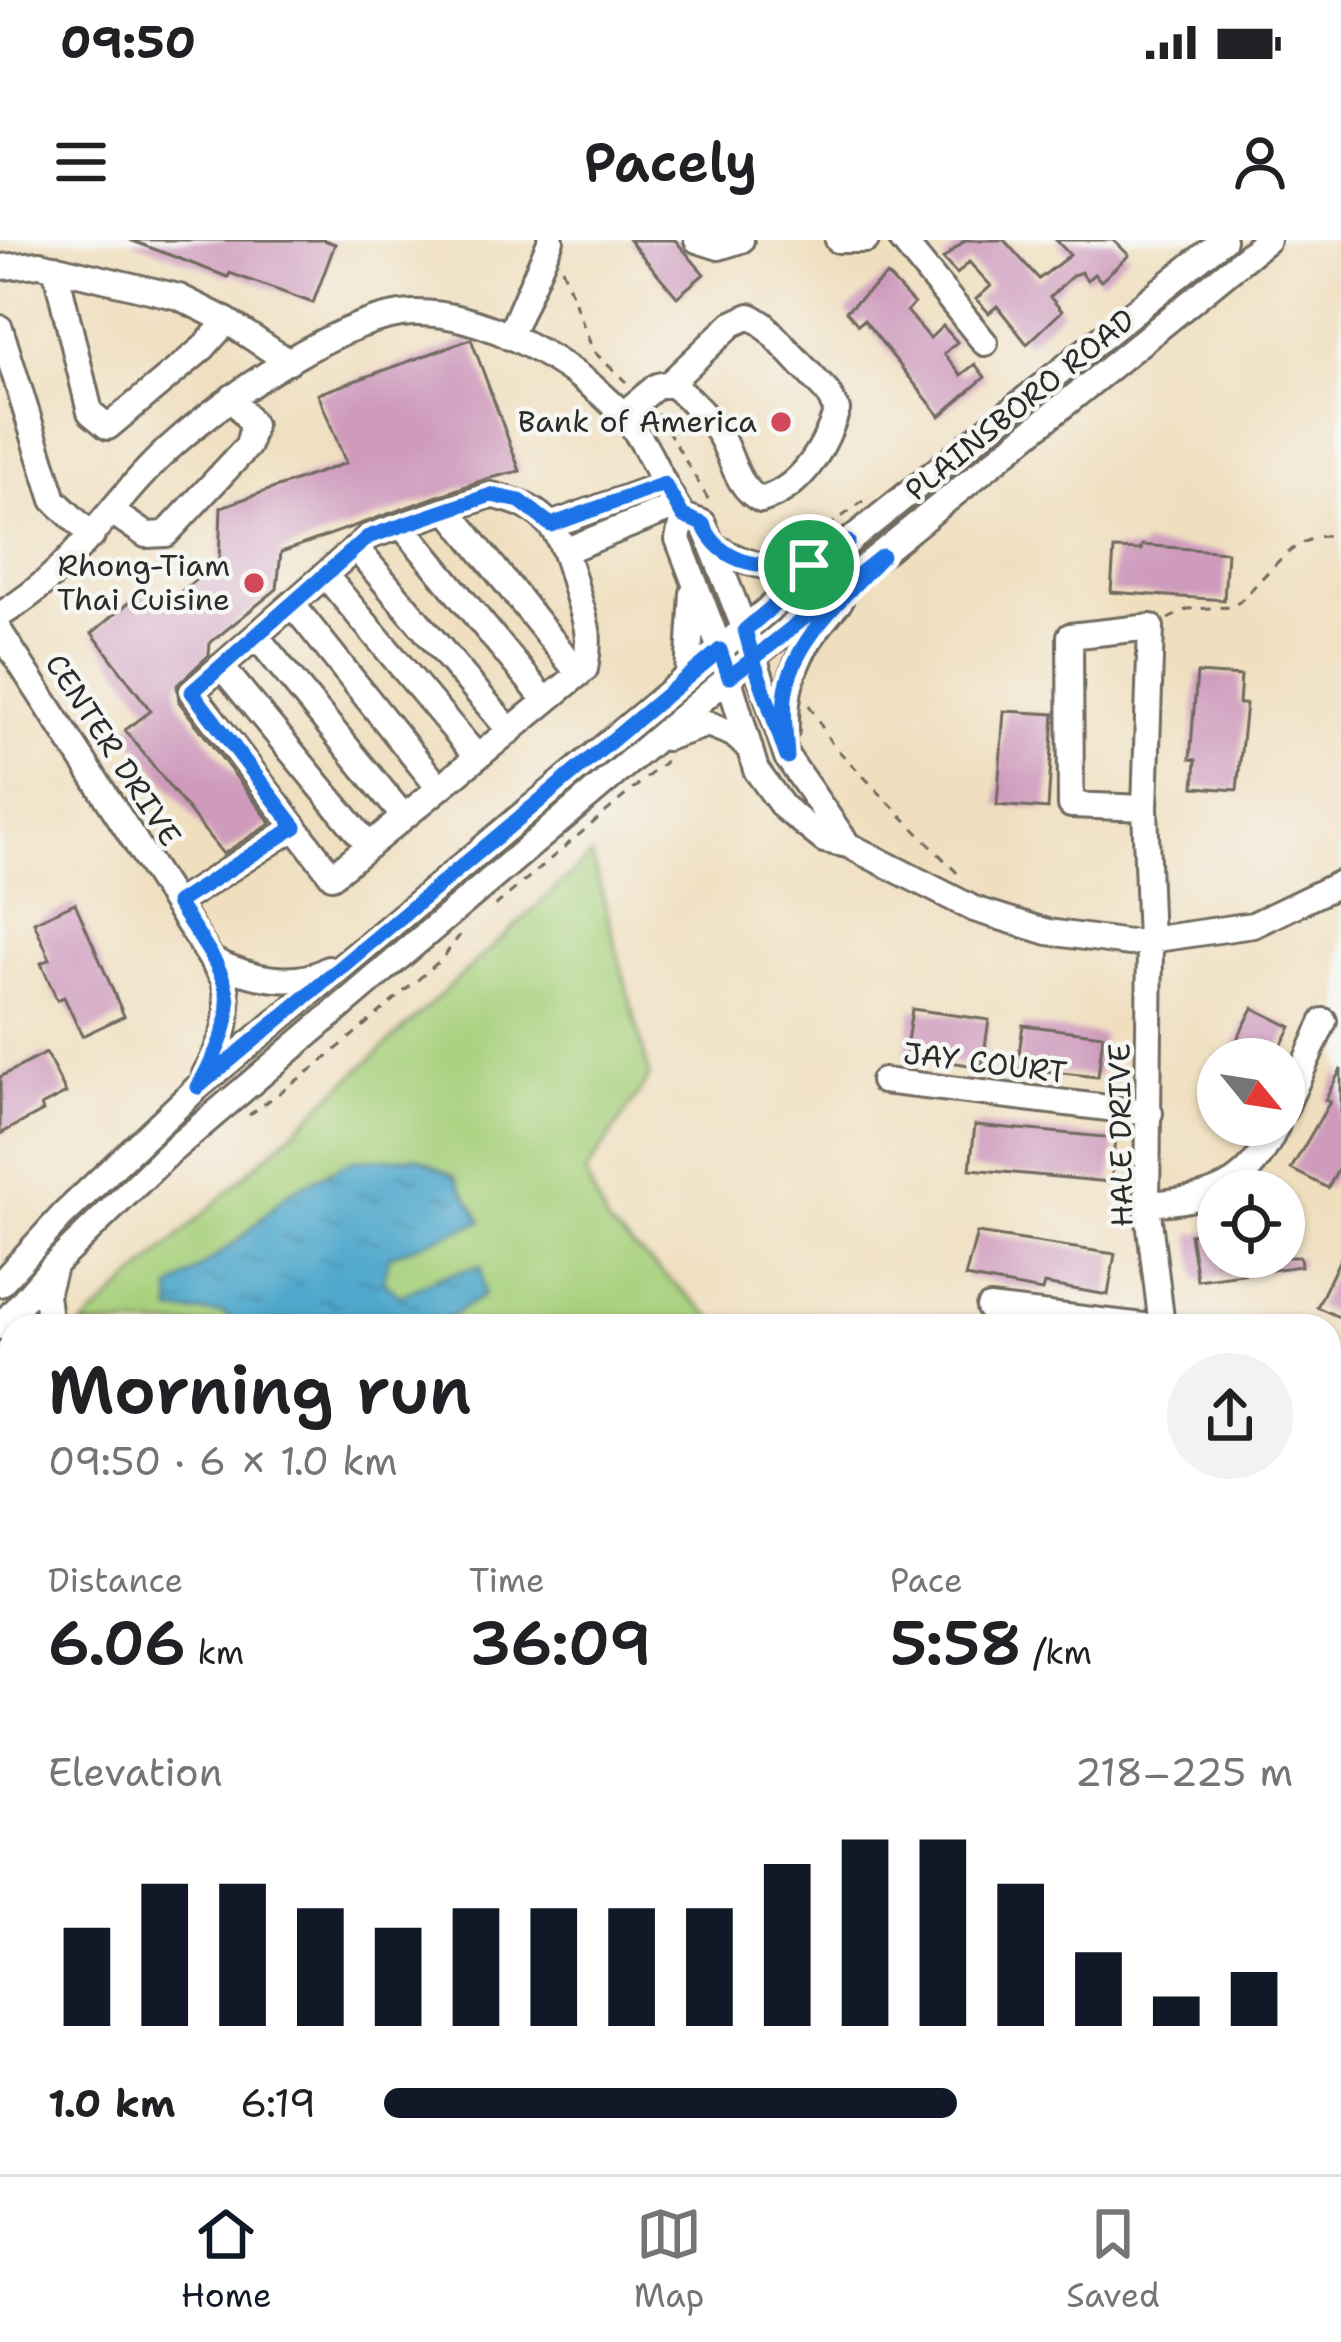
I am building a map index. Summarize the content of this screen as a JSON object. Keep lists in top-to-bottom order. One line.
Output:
{"streets":{"street":["PLAINSBORO ROAD","CENTER DRIVE","JAY COURT","HALE DRIVE"]},"crossings":[["JAY COURT","HALE DRIVE"]],"places":["Bank of America","Rhong-Tiam Thai Cuisine"],"north":"bottom right","page":{"status":"09:50","header":"Pacely","heading":["Morning run","09:50 · 6 × 1.0 km"],"stats":[["Distance","6.06 km"],["Time","36:09"],["Pace","5:58 /km"]],"chart":["Elevation","218–225 m"],"list":[{"name":"1.0 km","note":"6:19"}],"tabs":["Home","Map","Saved"]}}
